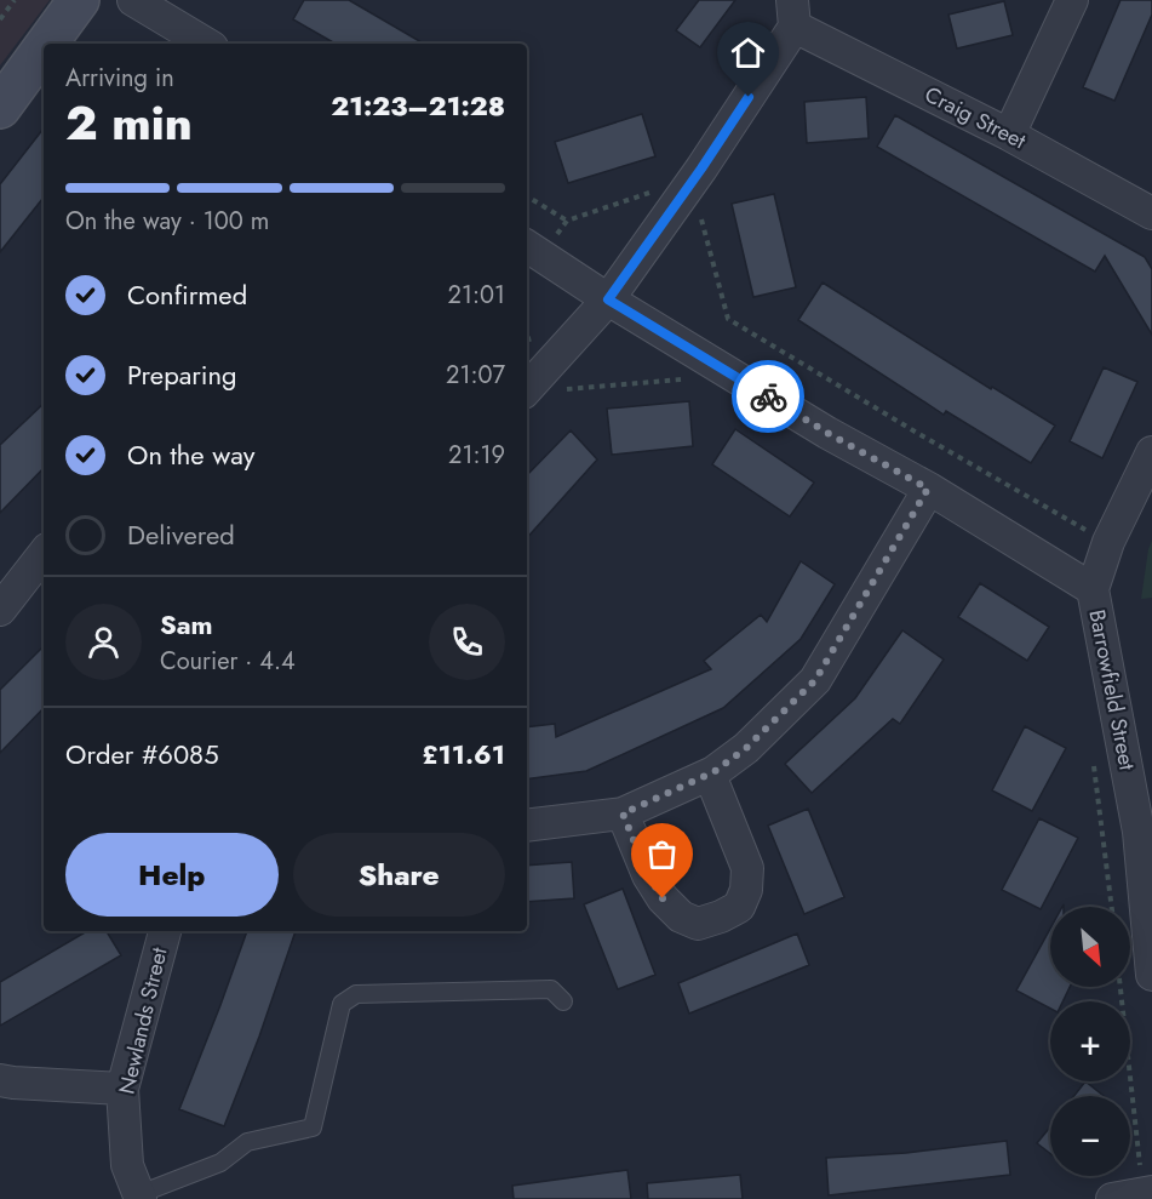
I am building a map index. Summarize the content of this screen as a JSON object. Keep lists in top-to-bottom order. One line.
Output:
{"streets":{"street":["Craig Street","Barrowfield Street","Newlands Street"]},"north":"bottom right","page":{"heading":["2 min","Arriving in","21:23–21:28"],"panel":["Sam","Courier · 4.4","Order #6085","£11.61"],"bar":"On the way · 100 m","list":[["Confirmed","21:01"],["Preparing","21:07"],["On the way","21:19"],"Delivered"],"buttons":["Help","Share"],"map_buttons":["+","−"]}}
